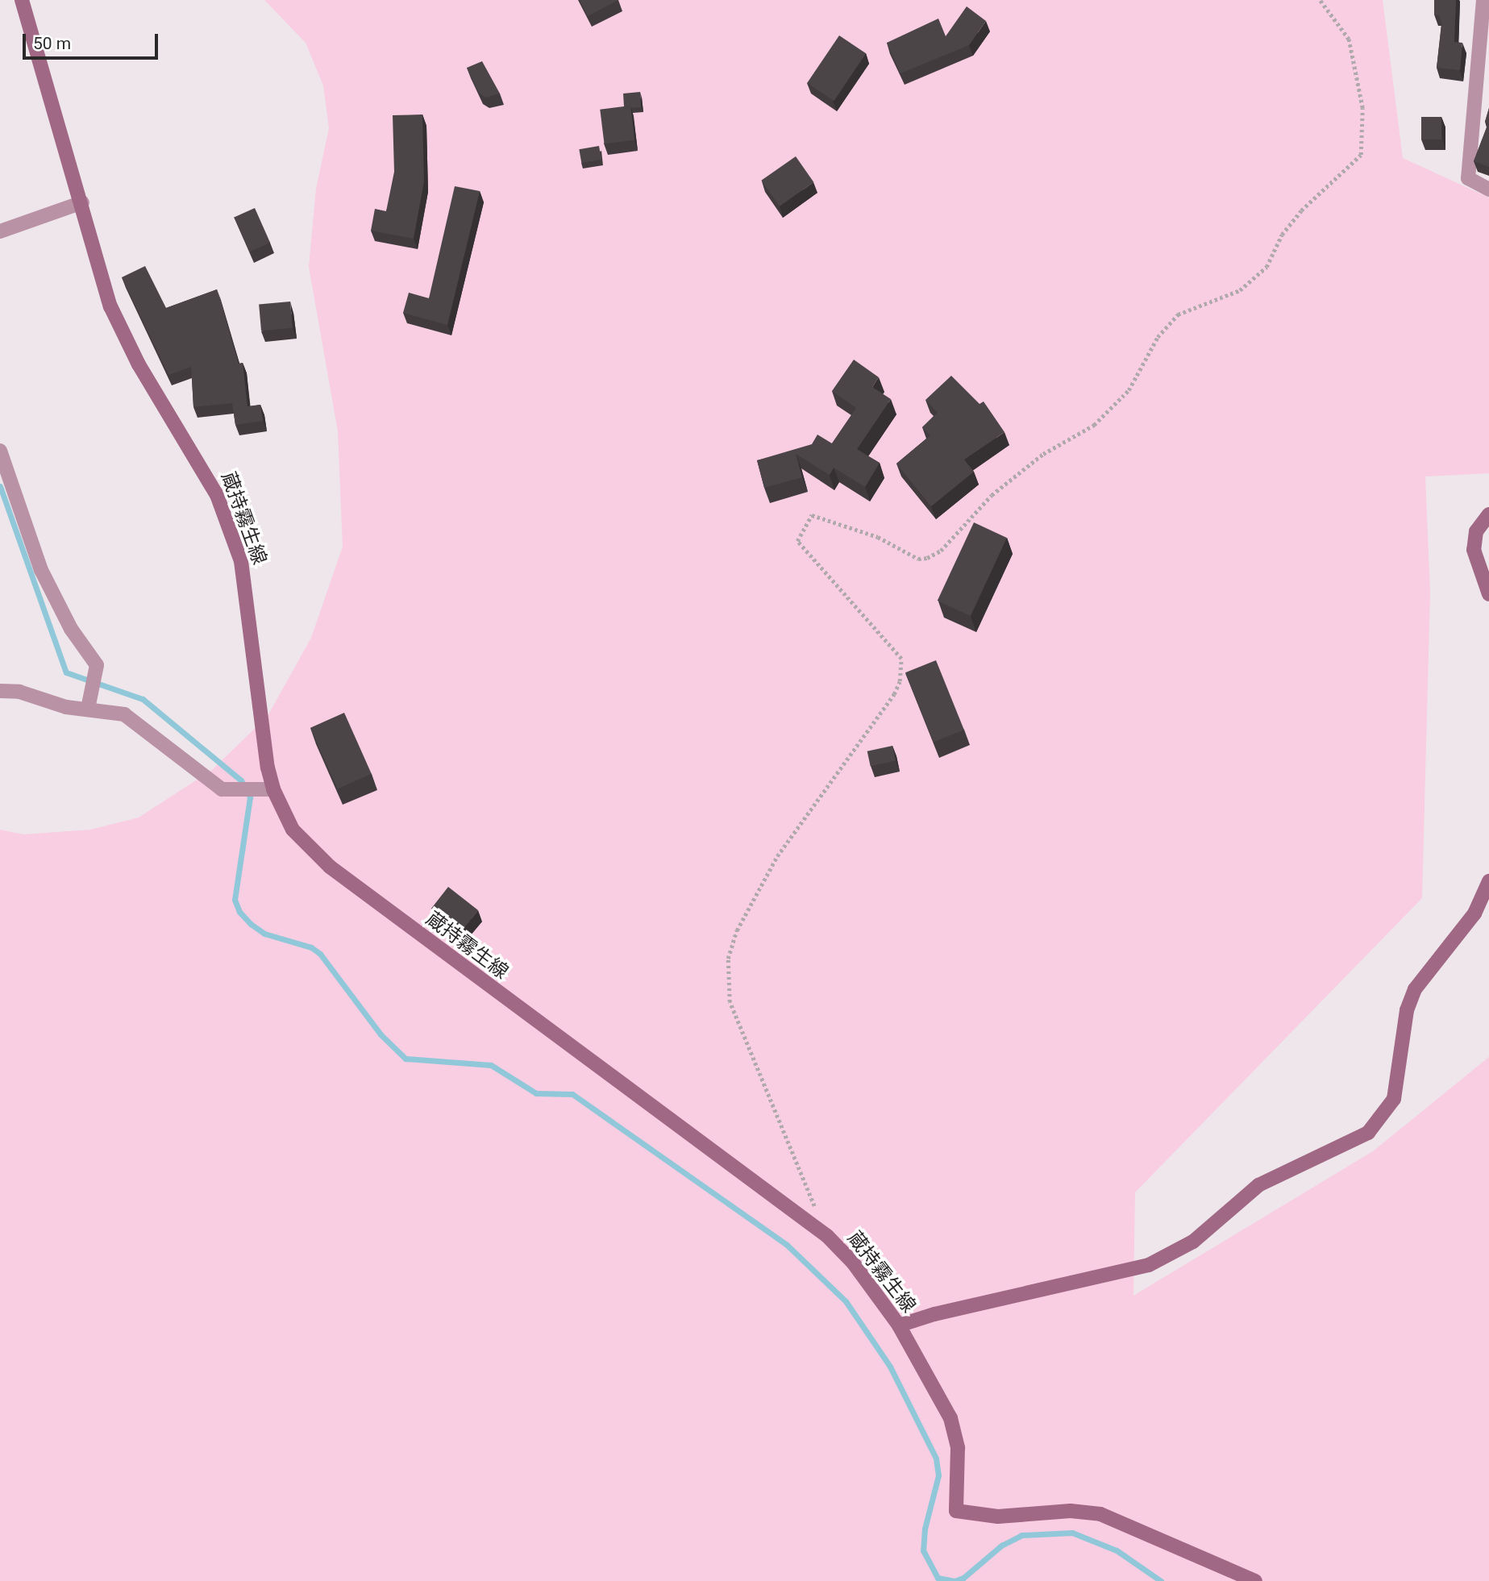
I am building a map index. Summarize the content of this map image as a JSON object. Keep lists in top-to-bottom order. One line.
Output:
{"streets":{"main road":["蔵持霧生線"]},"scale_bar":"50 m"}
